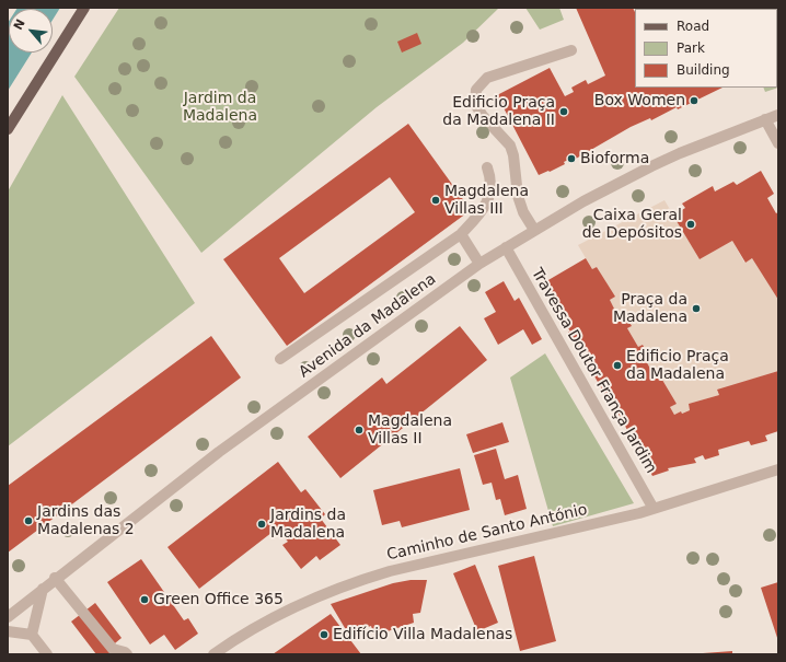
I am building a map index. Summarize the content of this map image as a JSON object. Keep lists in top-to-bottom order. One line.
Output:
{"streets":{"street":["Avenida da Madalena","Travessa Doutor França Jardim","Caminho de Santo António"]},"crossings":[["Avenida da Madalena","Travessa Doutor França Jardim"],["Travessa Doutor França Jardim","Caminho de Santo António"]],"parks":["Jardim da Madalena"],"places":["Box Women","Edificio Praça da Madalena II","Bioforma","Magdalena Villas III","Caixa Geral de Depósitos","Praça da Madalena","Edificio Praça da Madalena","Magdalena Villas II","Jardins das Madalenas 2","Jardins da Madalena","Green Office 365","Edifício Villa Madalenas"],"legend":["Road","Park","Building"],"north":"top left"}
